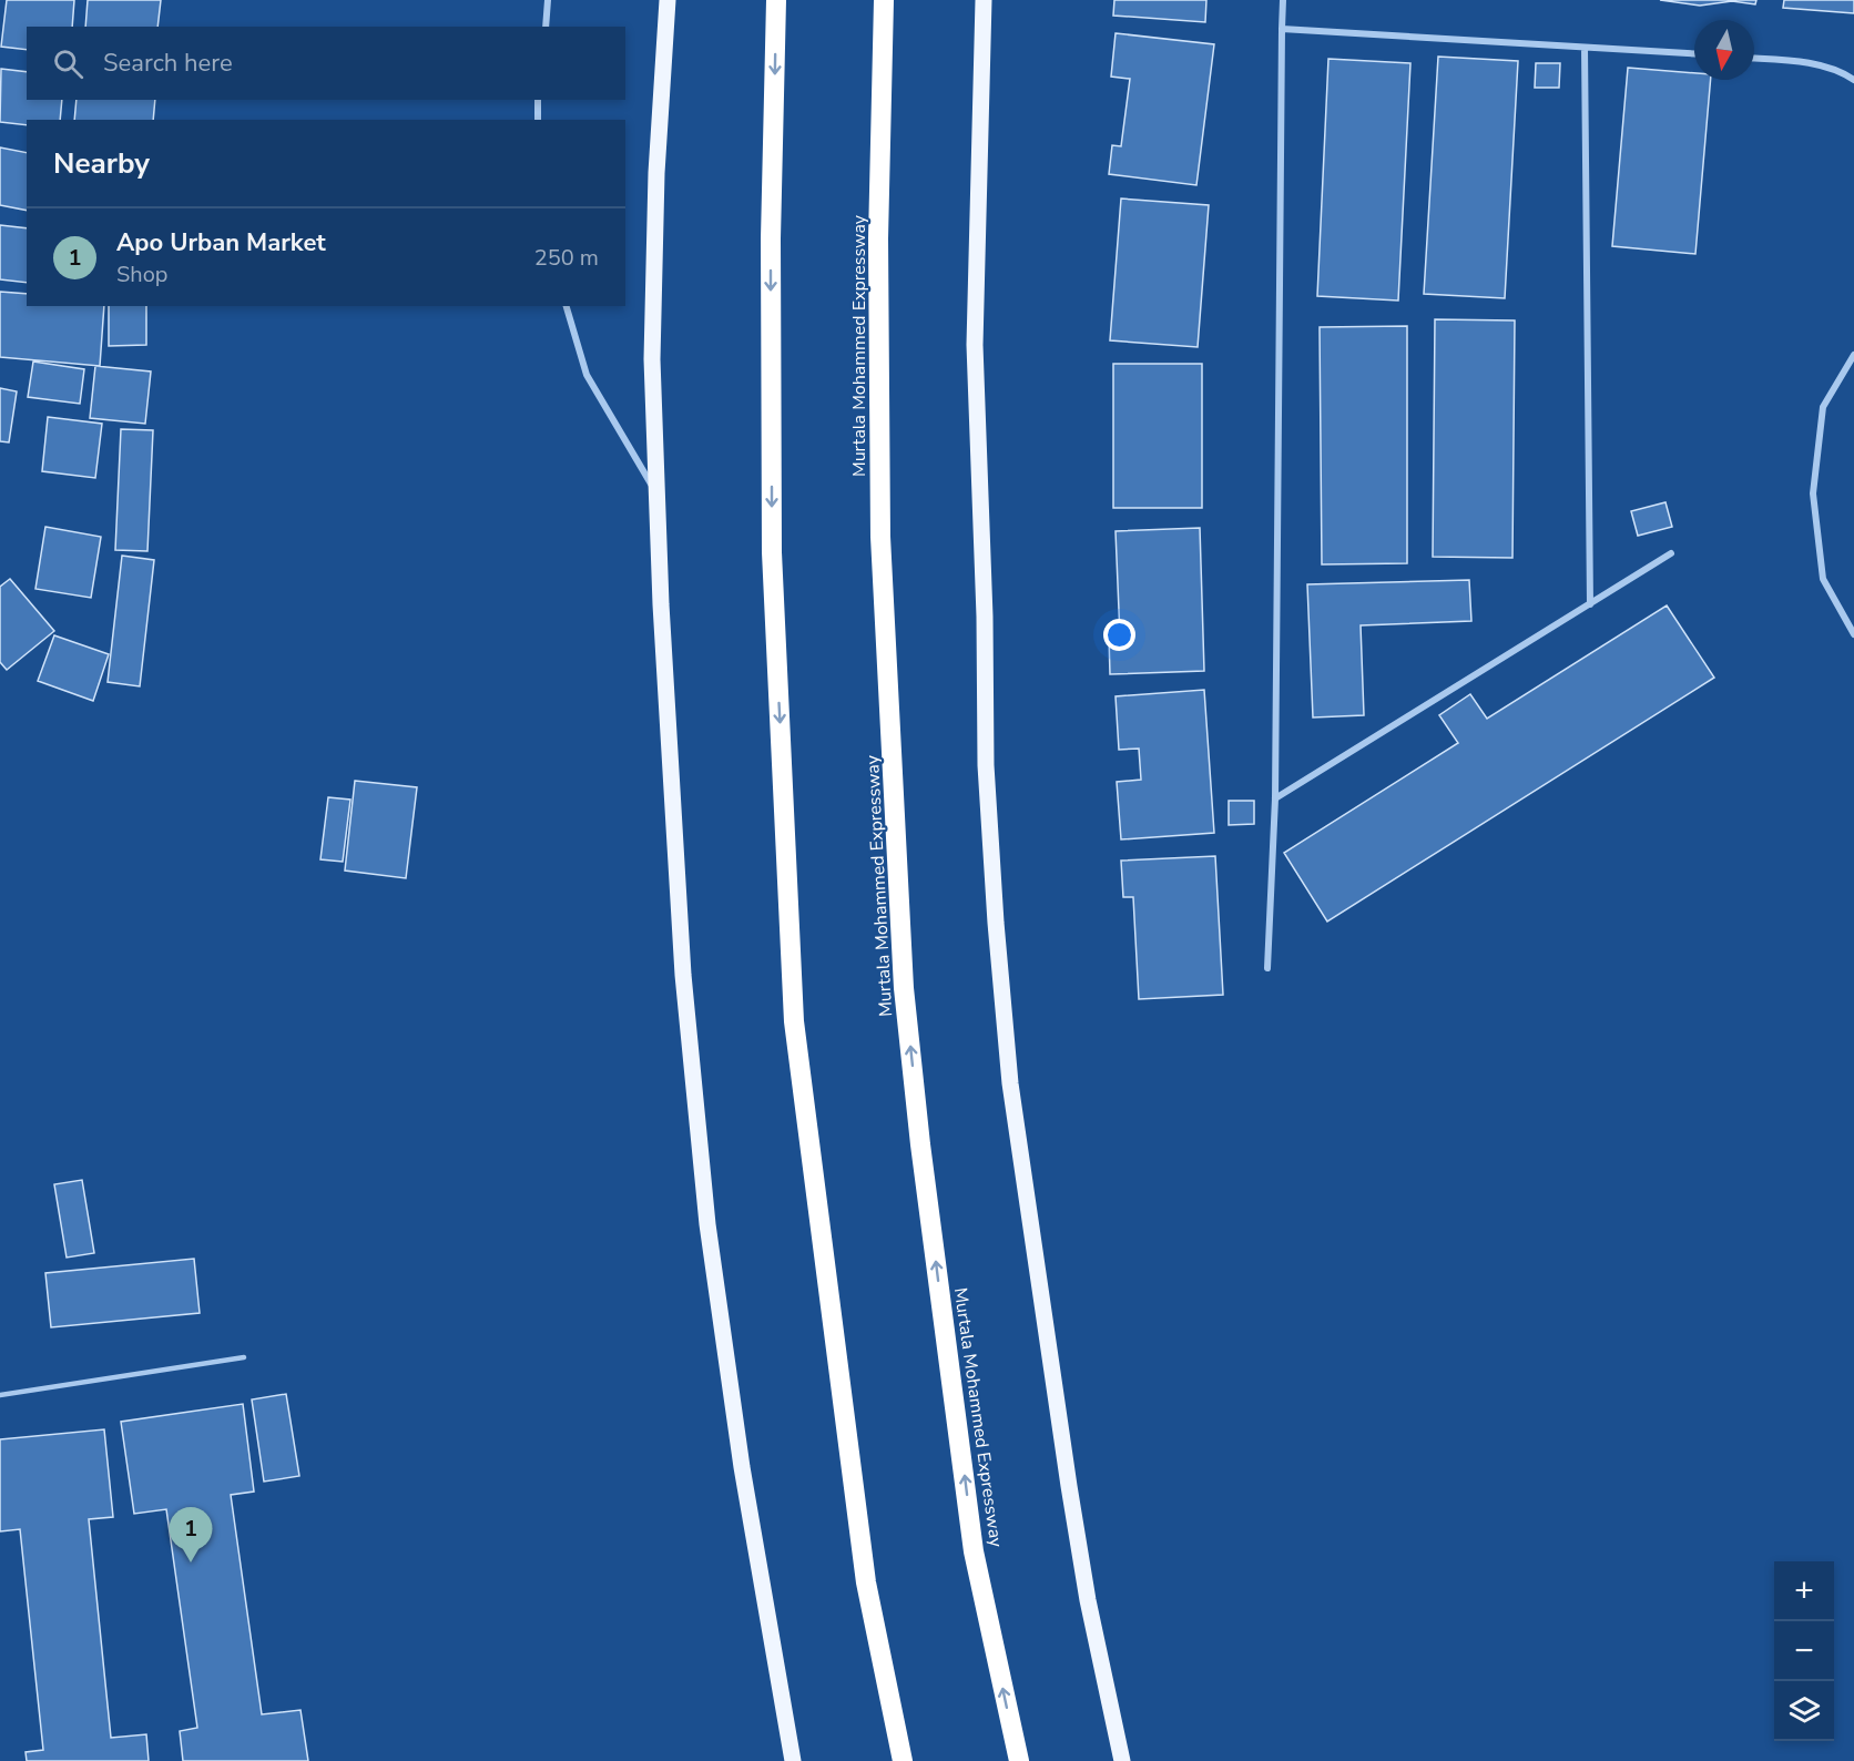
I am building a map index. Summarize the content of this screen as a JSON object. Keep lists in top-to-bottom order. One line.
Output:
{"streets":{"highway":["Murtala Mohammed Expressway"]},"north":"bottom","page":{"search":"Search here","heading":"Nearby","list":[{"mark":"1","name":"Apo Urban Market","note":"Shop","value":"250 m"}],"pins":"1","map_buttons":["+","−"]}}
